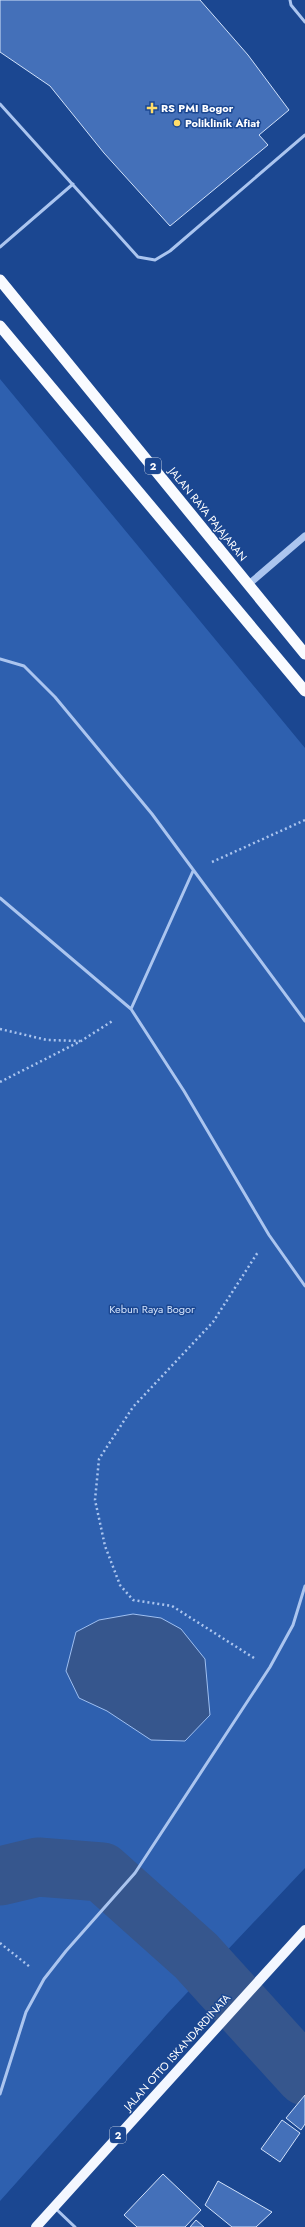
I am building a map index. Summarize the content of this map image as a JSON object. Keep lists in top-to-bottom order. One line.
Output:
{"streets":{"highway":["2","JALAN RAYA PAJAJARAN"],"main road":["JALAN OTTO ISKANDARDINATA"]},"parks":["Kebun Raya Bogor"],"places":{"health":["RS PMI Bogor"],"other":["Poliklinik Afiat"]}}
